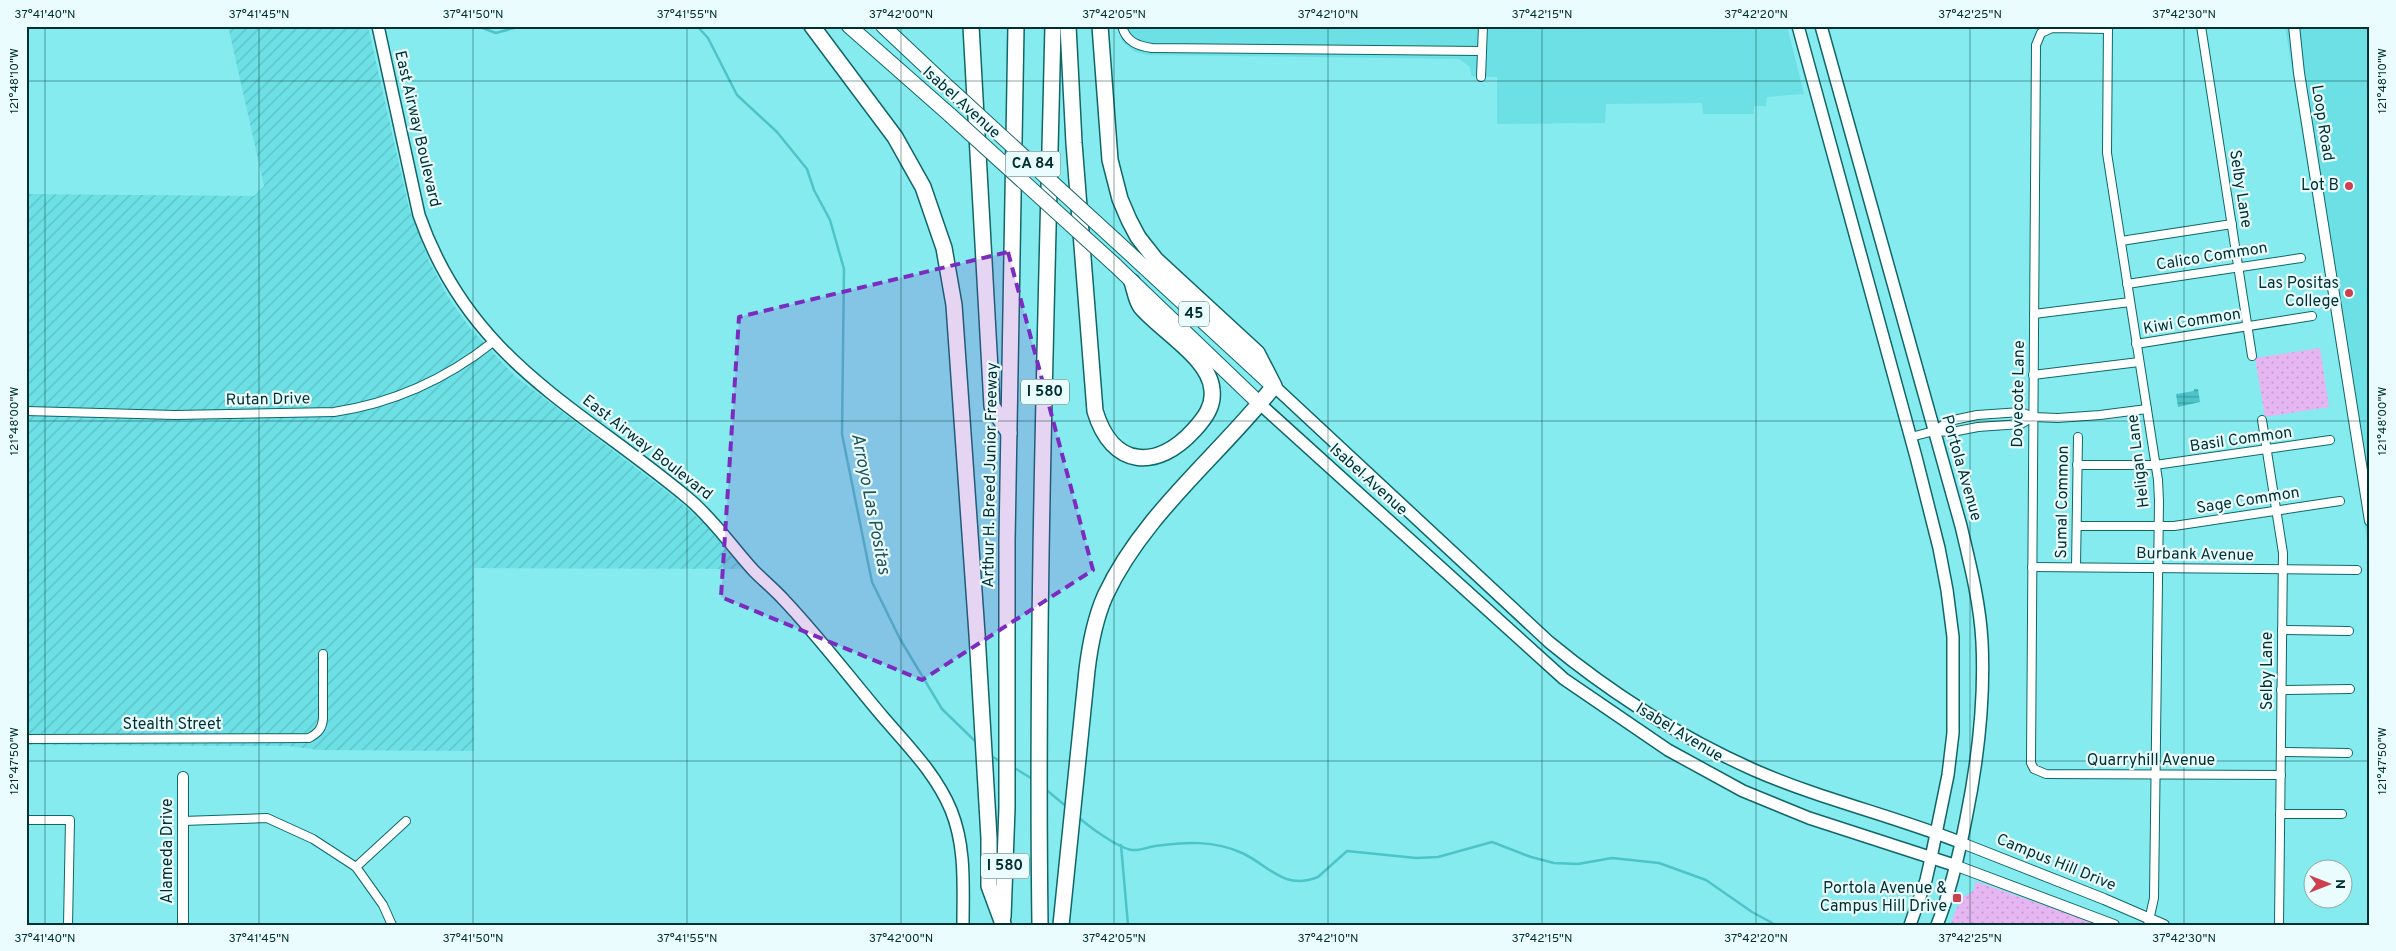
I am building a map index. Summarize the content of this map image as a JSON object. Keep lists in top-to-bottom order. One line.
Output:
{"streets":{"highway":["Isabel Avenue","CA 84","45","I 580","Arthur H. Breed Junior Freeway"],"main road":["East Airway Boulevard","Portola Avenue","Campus Hill Drive"],"street":["Loop Road","Selby Lane","Calico Common","Kiwi Common","Dovecote Lane","Rutan Drive","Basil Common","Heligan Lane","Sage Common","Sumal Common","Burbank Avenue","Stealth Street","Quarryhill Avenue","Alameda Drive"]},"crossings":[["Isabel Avenue","Campus Hill Drive"],["East Airway Boulevard","Rutan Drive"],["Selby Lane","Calico Common"],["Selby Lane","Kiwi Common"],["Selby Lane","Basil Common"],["Selby Lane","Sage Common"],["Selby Lane","Burbank Avenue"],["Selby Lane","Quarryhill Avenue"],["Calico Common","Heligan Lane"],["Kiwi Common","Heligan Lane"],["Dovecote Lane","Heligan Lane"],["Dovecote Lane","Burbank Avenue"],["Dovecote Lane","Quarryhill Avenue"],["Basil Common","Heligan Lane"],["Basil Common","Sumal Common"],["Heligan Lane","Sage Common"],["Heligan Lane","Burbank Avenue"],["Heligan Lane","Quarryhill Avenue"],["Heligan Lane","Campus Hill Drive"],["Portola Avenue","Campus Hill Drive"],["Sage Common","Sumal Common"],["Sumal Common","Burbank Avenue"]],"water":["Arroyo Las Positas"],"places":{"other":["Lot B","Las Positas College"],"transit":["Portola Avenue & Campus Hill Drive"]},"north":"right","coordinates":["37°41'40\"N","37°41'45\"N","37°41'50\"N","37°41'55\"N","37°42'00\"N","37°42'05\"N","37°42'10\"N","37°42'15\"N","37°42'20\"N","37°42'25\"N","37°42'30\"N","121°48'10\"W","121°48'00\"W","121°47'50\"W"]}
